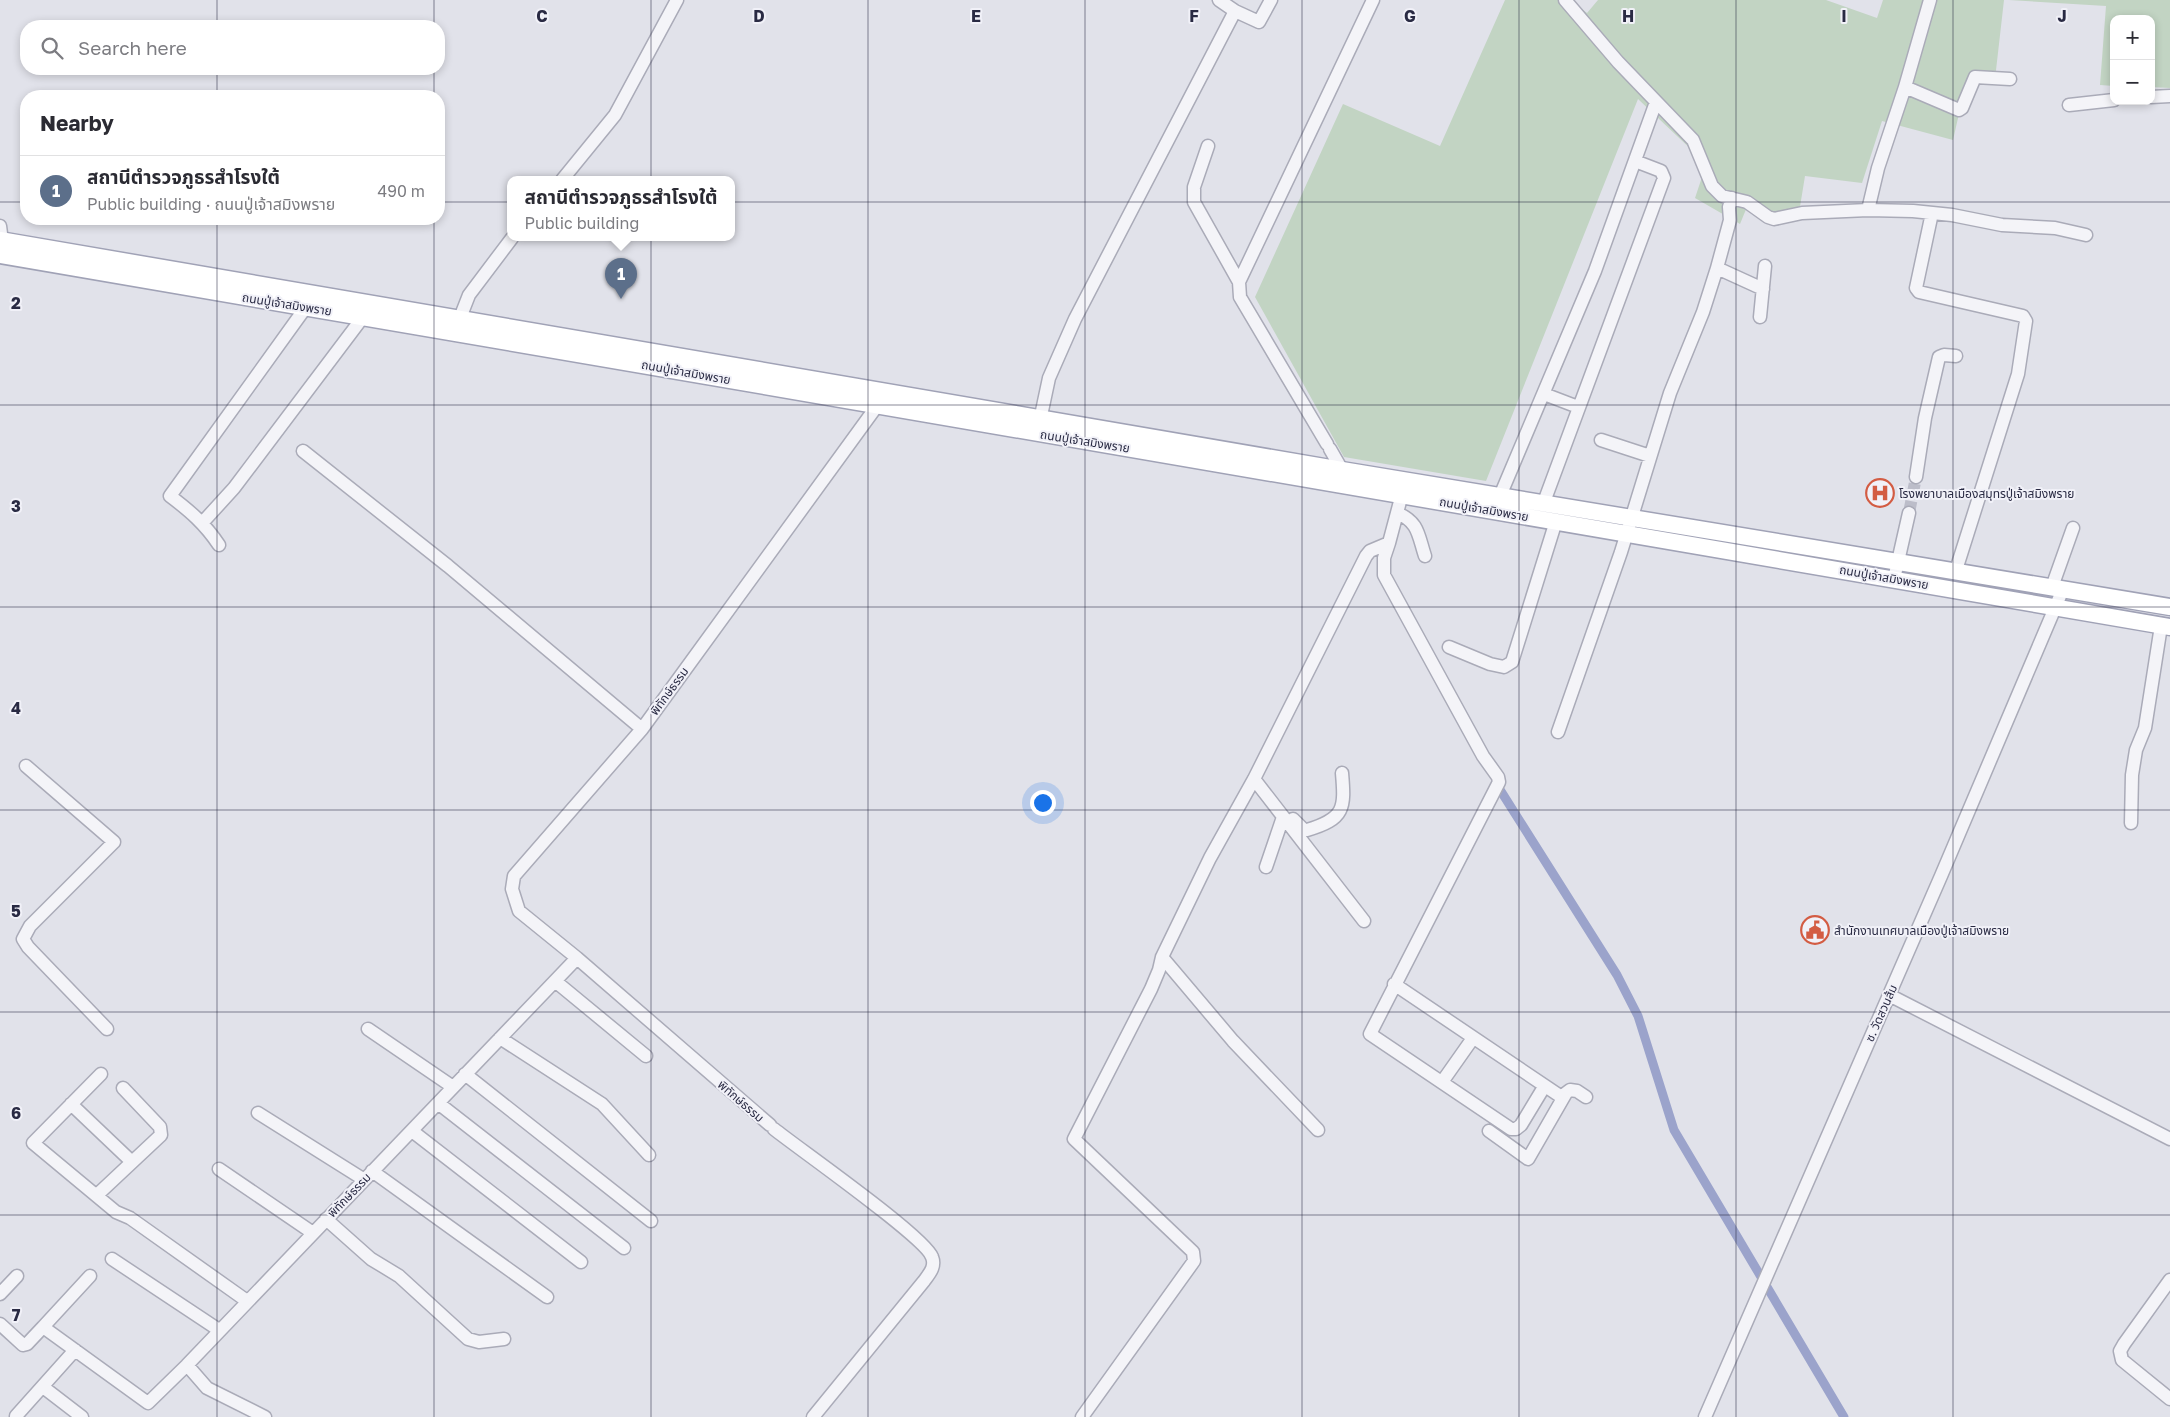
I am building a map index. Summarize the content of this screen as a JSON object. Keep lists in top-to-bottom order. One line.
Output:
{"streets":{"main road":["ถนนปู่เจ้าสมิงพราย"],"street":["พิทักษ์ธรรม","ซ. วัดสวนส้ม"]},"crossings":[["ถนนปู่เจ้าสมิงพราย","พิทักษ์ธรรม"],["ถนนปู่เจ้าสมิงพราย","ซ. วัดสวนส้ม"]],"places":{"hospital":["โรงพยาบาลเมืองสมุทรปู่เจ้าสมิงพราย"],"public building":["สำนักงานเทศบาลเมืองปู่เจ้าสมิงพราย"]},"page":{"map_buttons":["+","−"],"search":"Search here","heading":"Nearby","list":[{"mark":"1","name":"สถานีตำรวจภูธรสำโรงใต้","note":"Public building · ถนนปู่เจ้าสมิงพราย","value":"490 m"}],"popup":["สถานีตำรวจภูธรสำโรงใต้","Public building"],"pins":"1"},"grid":{"columns":["C","D","E","F","G","H","I","J"],"rows":["2","3","4","5","6","7"]}}
